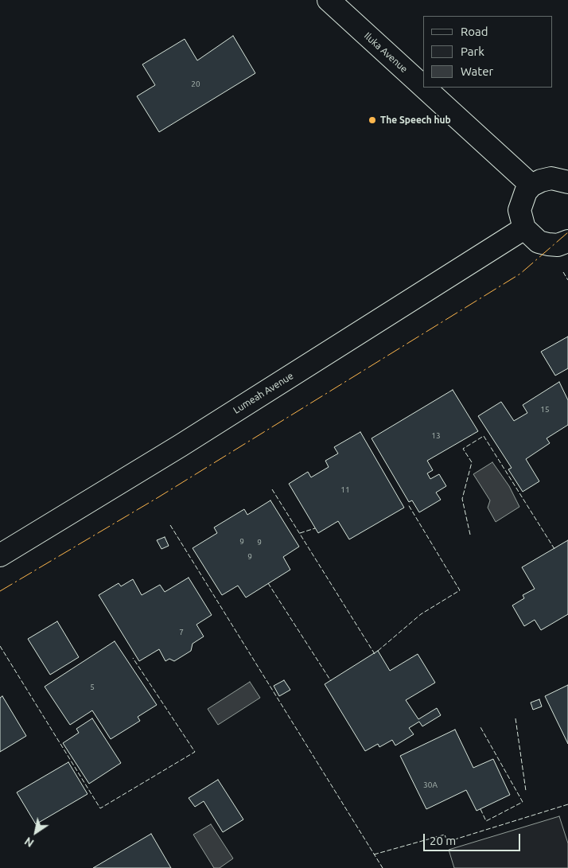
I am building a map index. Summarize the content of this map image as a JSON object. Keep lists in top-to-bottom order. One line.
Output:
{"streets":{"street":["Iluka Avenue","Lumeah Avenue"]},"places":["The Speech hub"],"house_numbers":["20","15","13","11","9","9","9","7","5","30A"],"legend":["Road","Park","Water"],"scale_bar":"20 m","north":"bottom left"}
